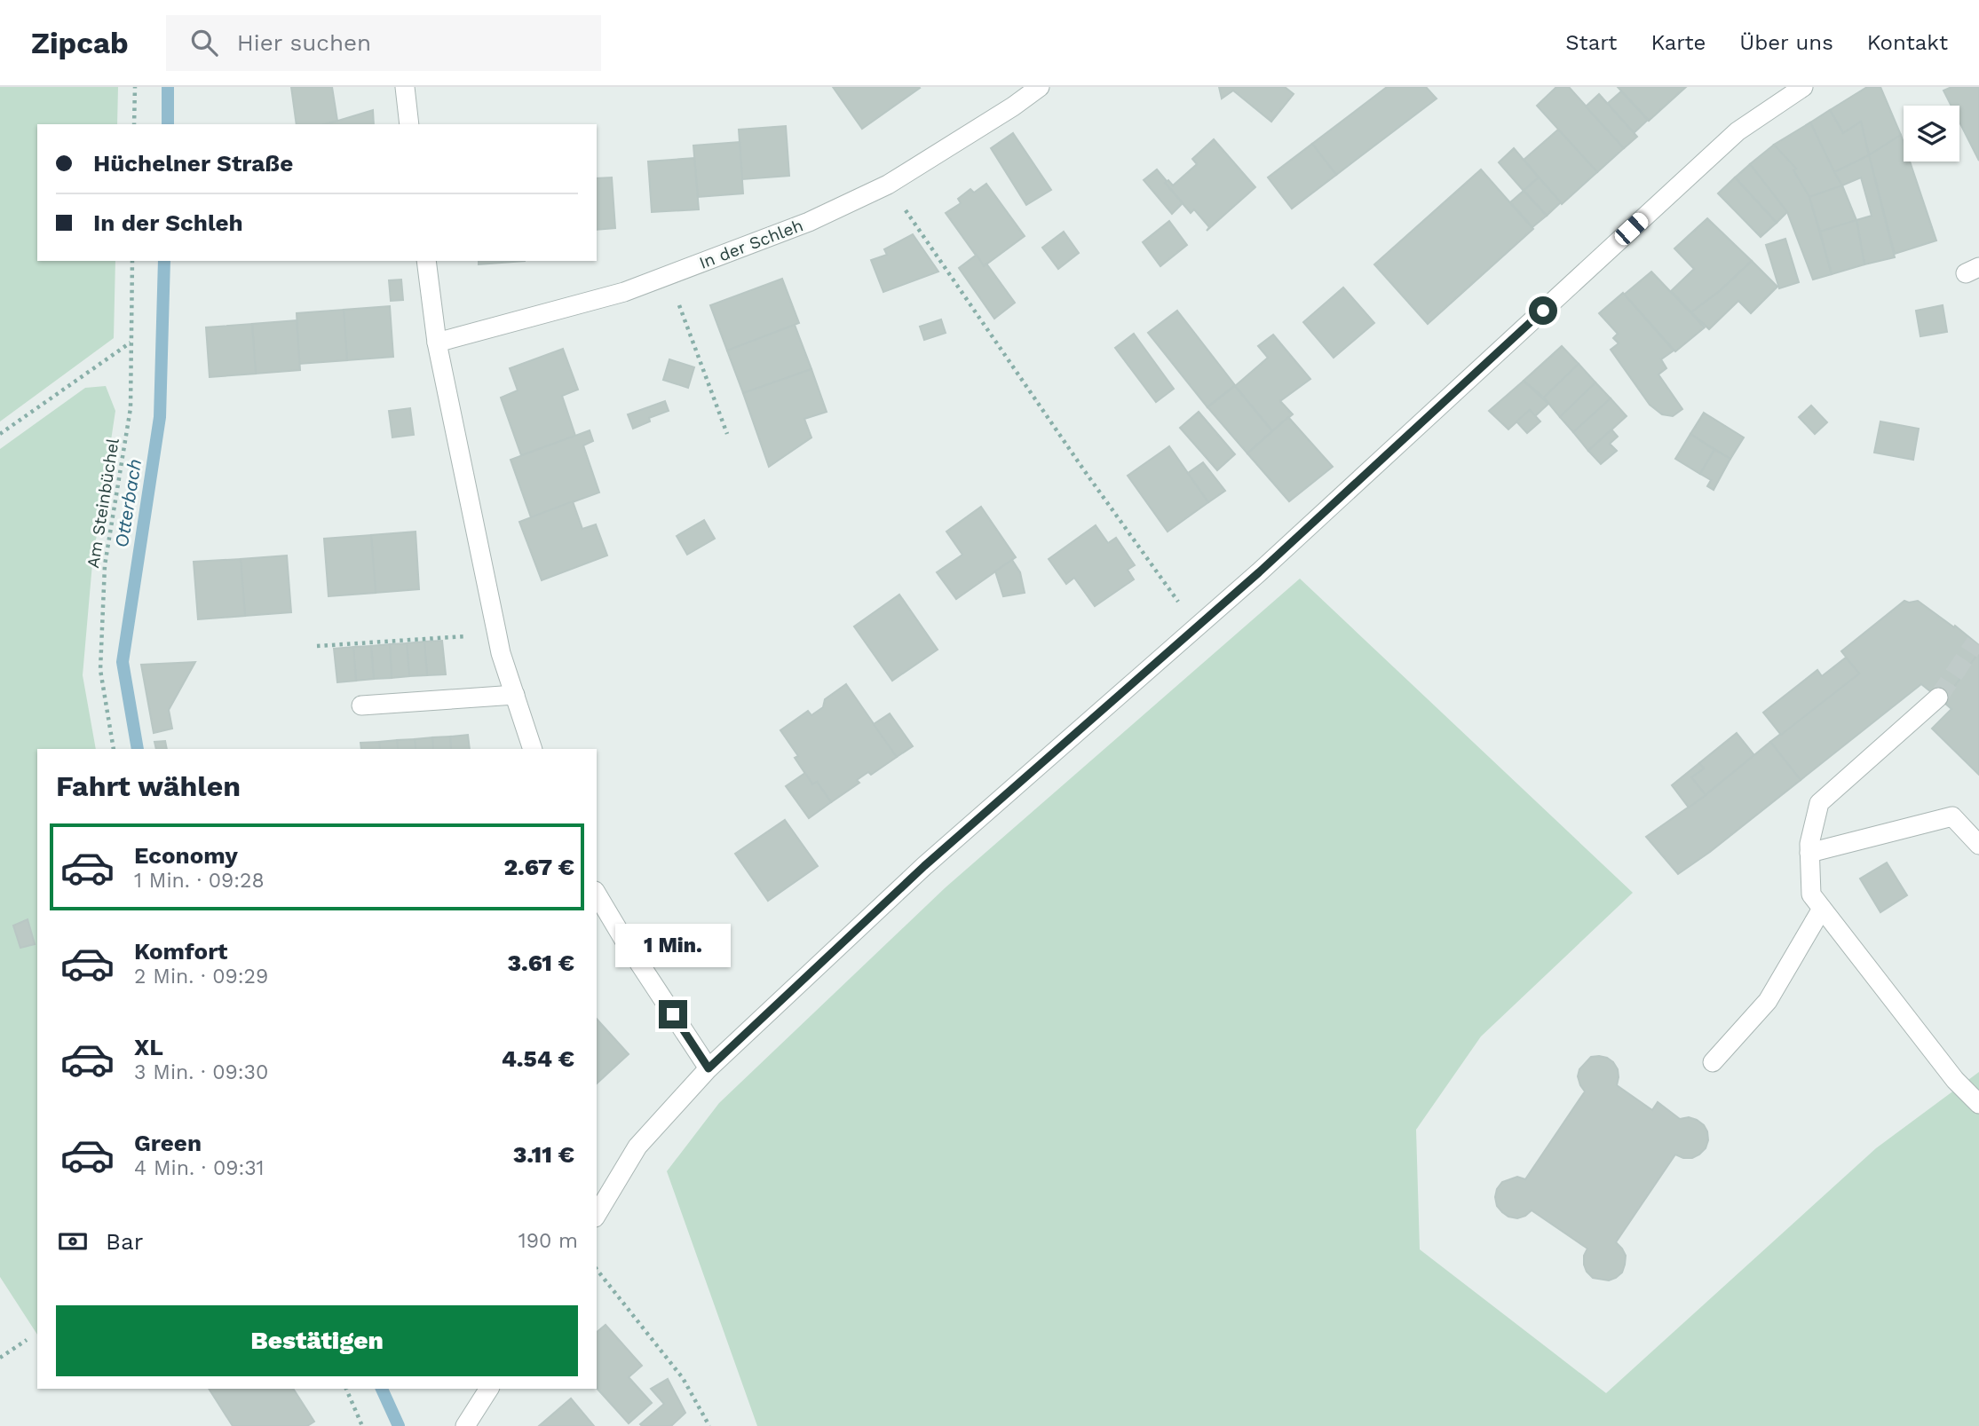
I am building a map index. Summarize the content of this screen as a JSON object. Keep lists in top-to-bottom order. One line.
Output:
{"streets":{"street":["In der Schleh"],"path":["Am Steinbüchel"]},"water":["Otterbach"],"page":{"header":"Zipcab","search":"Hier suchen","nav":["Start","Karte","Über uns","Kontakt"],"banner":["Hüchelner Straße","In der Schleh"],"heading":"Fahrt wählen","list":[{"name":"Economy","note":"1 Min. · 09:28","value":"2.67 €"},{"name":"Komfort","note":"2 Min. · 09:29","value":"3.61 €"},{"name":"XL","note":"3 Min. · 09:30","value":"4.54 €"},{"name":"Green","note":"4 Min. · 09:31","value":"3.11 €"}],"bubble":"1 Min.","pay":["Bar","190 m"],"buttons":"Bestätigen"}}
